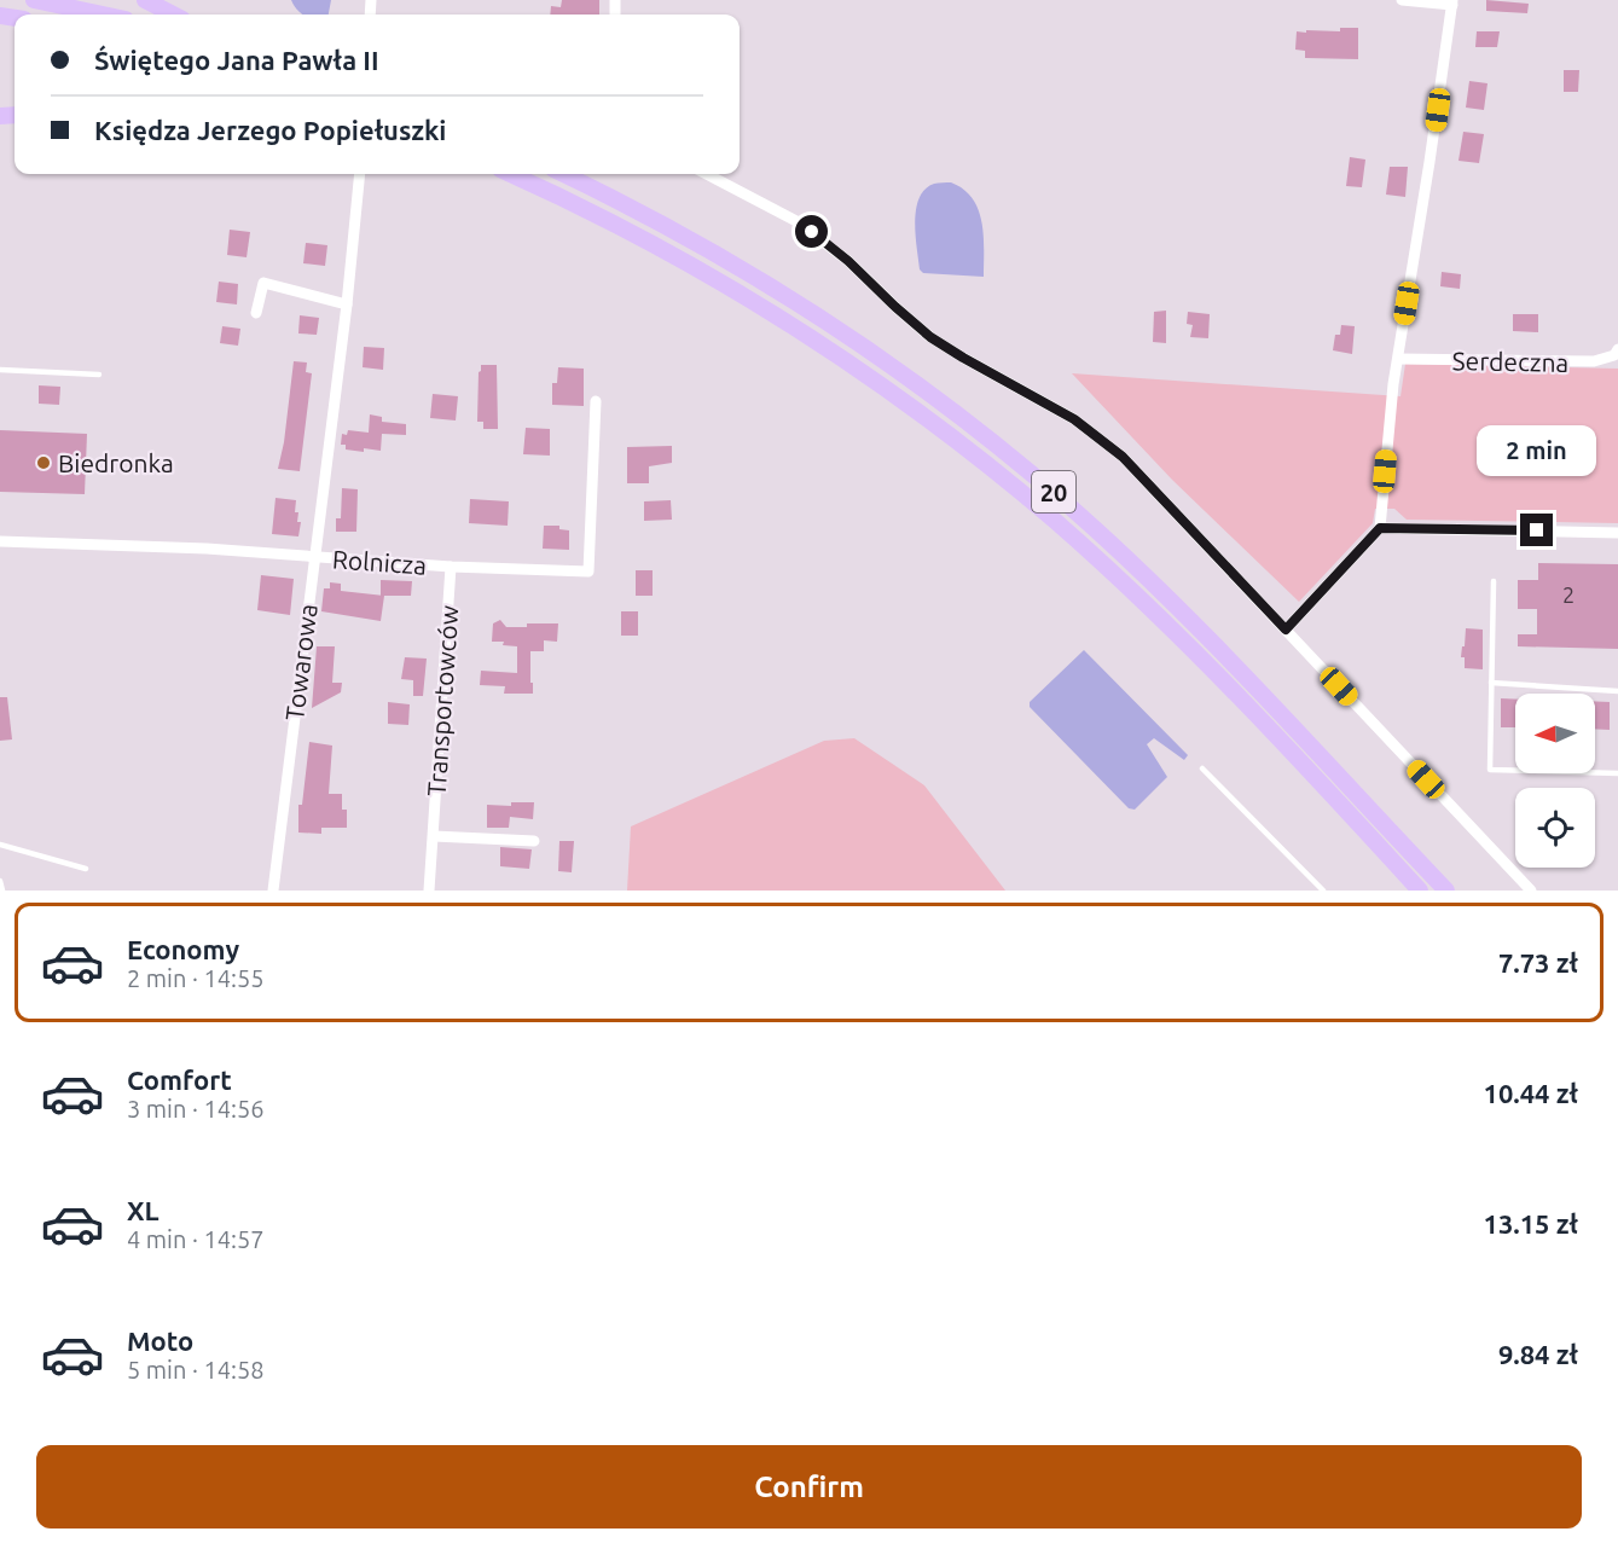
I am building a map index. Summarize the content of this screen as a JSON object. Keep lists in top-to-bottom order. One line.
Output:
{"streets":{"main road":["20"],"street":["Serdeczna","Rolnicza","Towarowa","Transportowców"]},"crossings":[["Rolnicza","Towarowa"],["Rolnicza","Transportowców"]],"places":["Biedronka"],"house_numbers":["2"],"north":"left","page":{"banner":["Świętego Jana Pawła II","Księdza Jerzego Popiełuszki"],"bubble":"2 min","list":[{"name":"Economy","note":"2 min · 14:55","value":"7.73 zł"},{"name":"Comfort","note":"3 min · 14:56","value":"10.44 zł"},{"name":"XL","note":"4 min · 14:57","value":"13.15 zł"},{"name":"Moto","note":"5 min · 14:58","value":"9.84 zł"}],"buttons":"Confirm"}}
